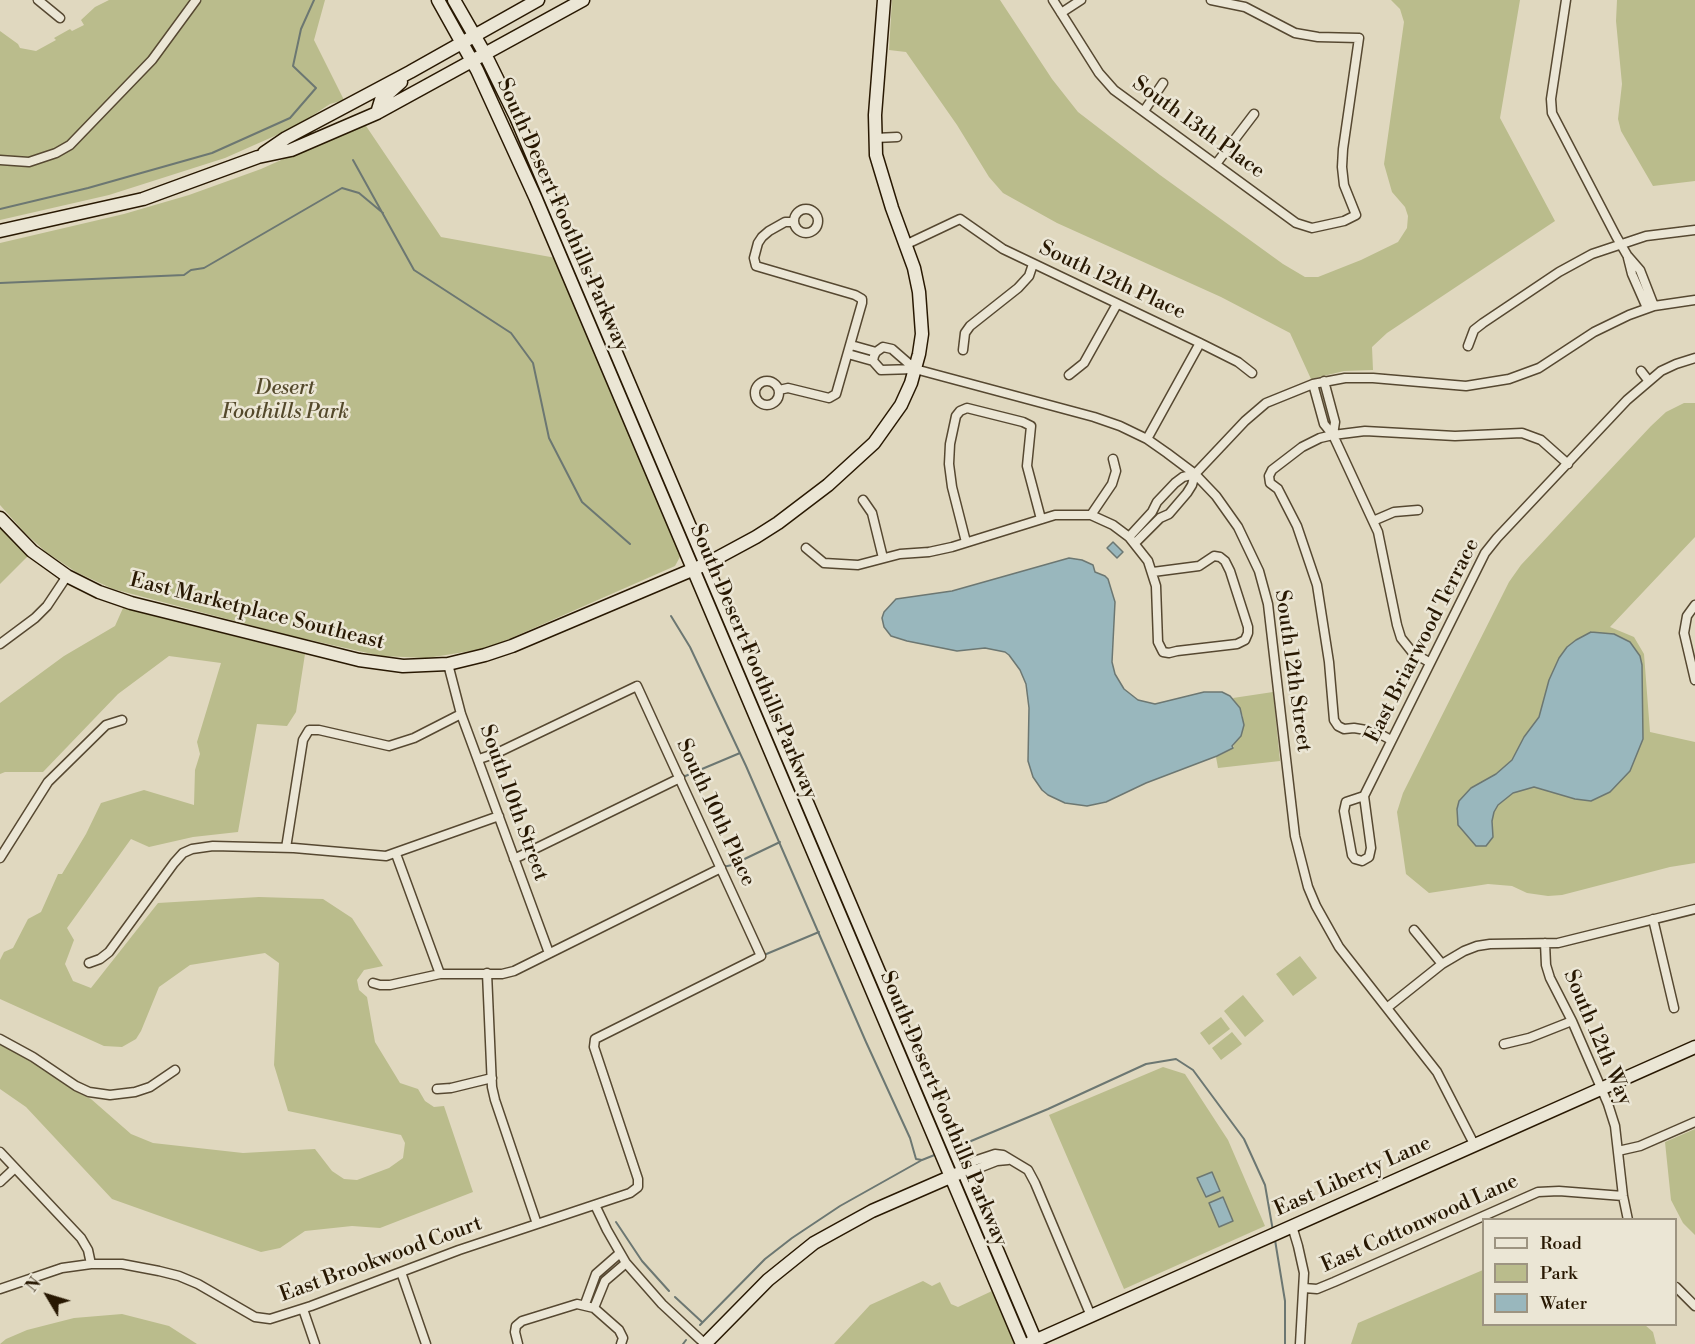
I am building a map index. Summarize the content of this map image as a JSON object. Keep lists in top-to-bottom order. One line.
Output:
{"streets":{"street":["South 13th Place","South Desert Foothills Parkway","South 12th Place","East Marketplace Southeast","East Briarwood Terrace","South 12th Street","South 10th Street","South 10th Place","South 12th Way","East Liberty Lane","East Cottonwood Lane","East Brookwood Court"]},"crossings":[["South Desert Foothills Parkway","East Marketplace Southeast"],["South Desert Foothills Parkway","East Liberty Lane"],["East Marketplace Southeast","South 12th Street"],["East Marketplace Southeast","South 10th Street"],["South 12th Street","East Liberty Lane"],["South 10th Street","South 10th Place"],["South 10th Place","East Brookwood Court"],["South 12th Way","East Liberty Lane"],["South 12th Way","East Cottonwood Lane"]],"parks":["Desert Foothills Park"],"legend":["Road","Park","Water"],"north":"top left"}
